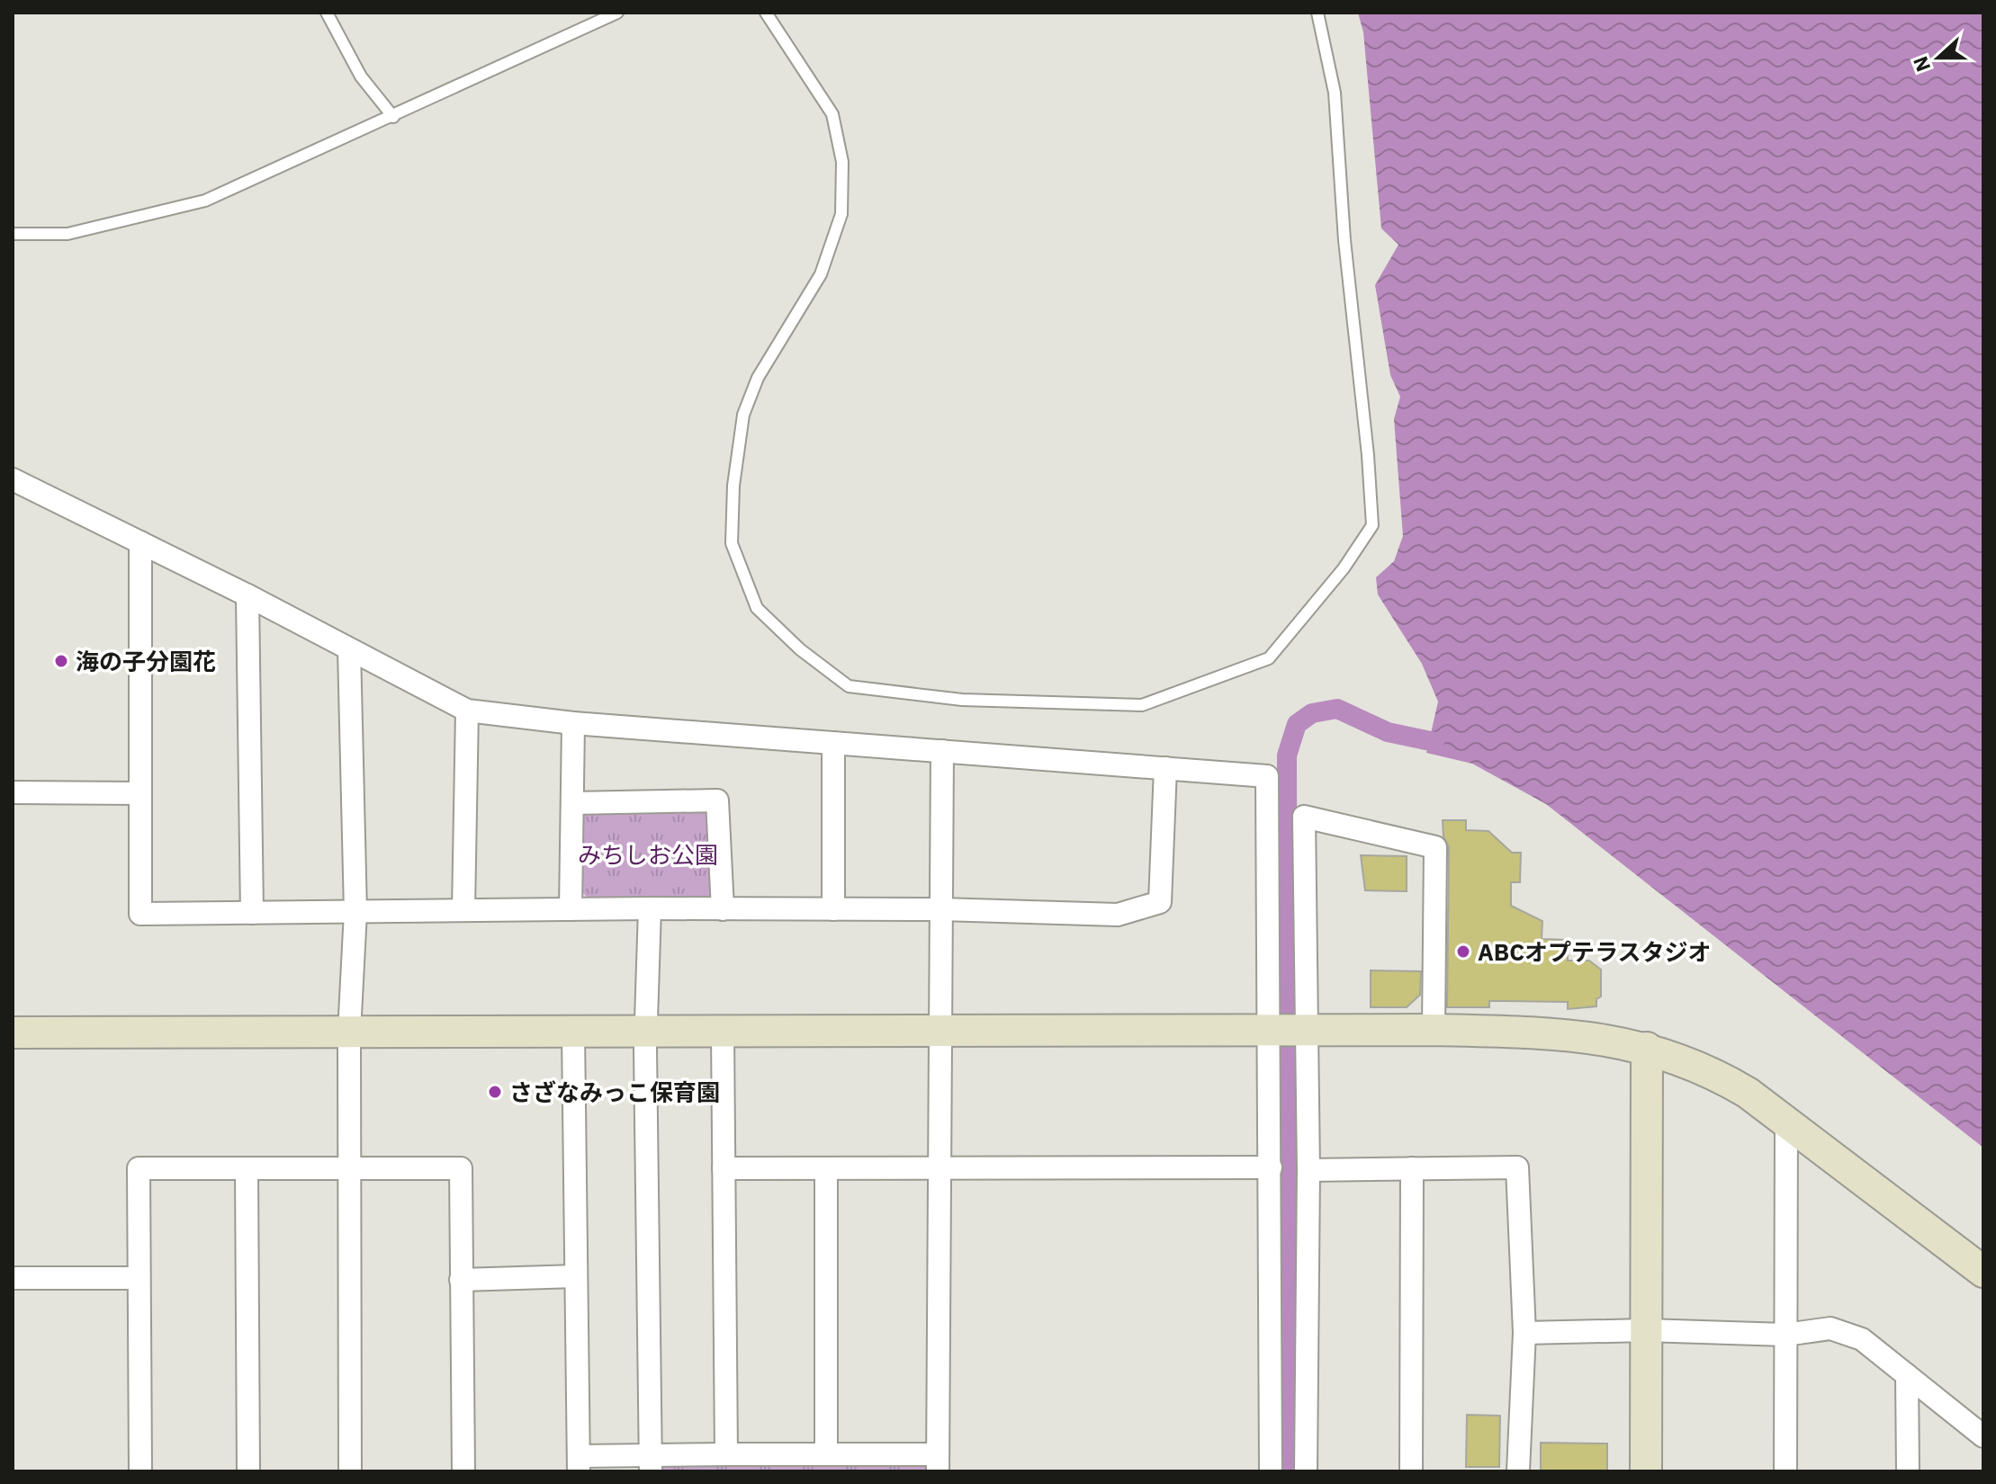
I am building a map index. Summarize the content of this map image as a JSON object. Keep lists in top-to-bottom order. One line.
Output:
{"parks":["みちしお公園"],"places":["海の子分園花","ABCオプテラスタジオ","さざなみっこ保育園"],"north":"left"}
